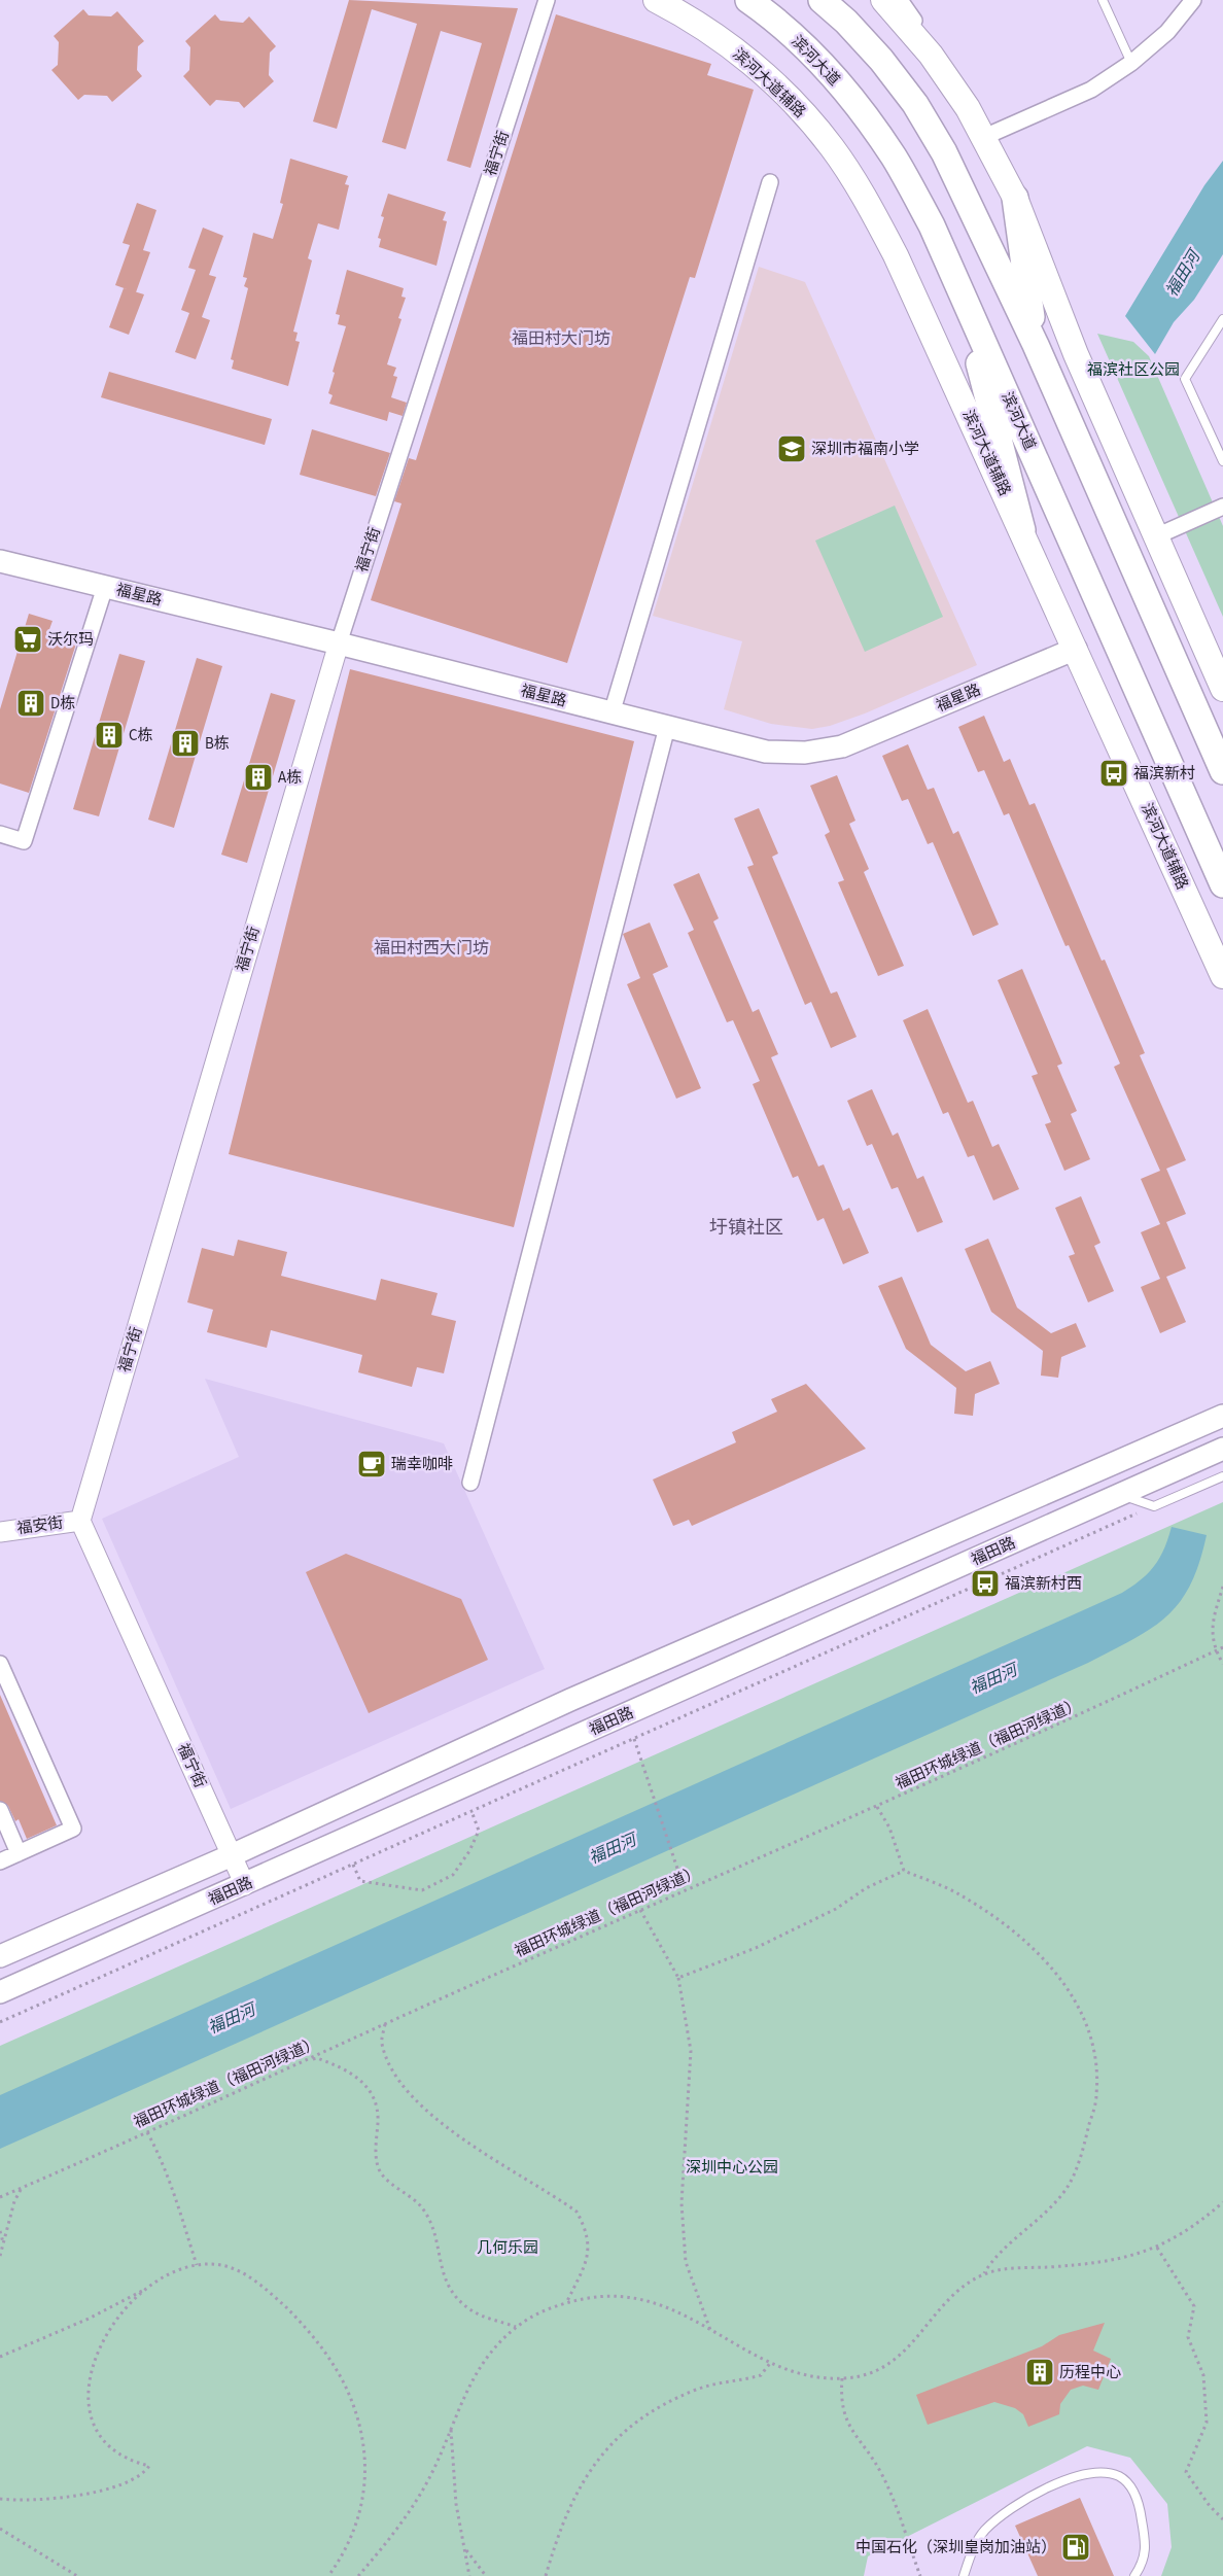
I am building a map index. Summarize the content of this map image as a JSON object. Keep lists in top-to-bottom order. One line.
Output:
{"streets":{"highway":["滨河大道"],"main road":["滨河大道辅路","福星路","福田路"],"street":["福宁街","福安街"],"path":["福田环城绿道（福田河绿道）"]},"crossings":[["滨河大道辅路","福星路"],["福宁街","福星路"],["福宁街","福安街"],["福宁街","福田路"]],"districts":["福田村大门坊","福田村西大门坊","圩镇社区"],"water":["福田河"],"parks":["福滨社区公园","深圳中心公园","几何乐园"],"places":{"school or university":["深圳市福南小学"],"supermarket":["沃尔玛"],"building":["D栋","C栋","B栋","A栋","历程中心"],"bus stop":["福滨新村","福滨新村西"],"cafe":["瑞幸咖啡"],"fuel station":["中国石化（深圳皇岗加油站）"]}}
